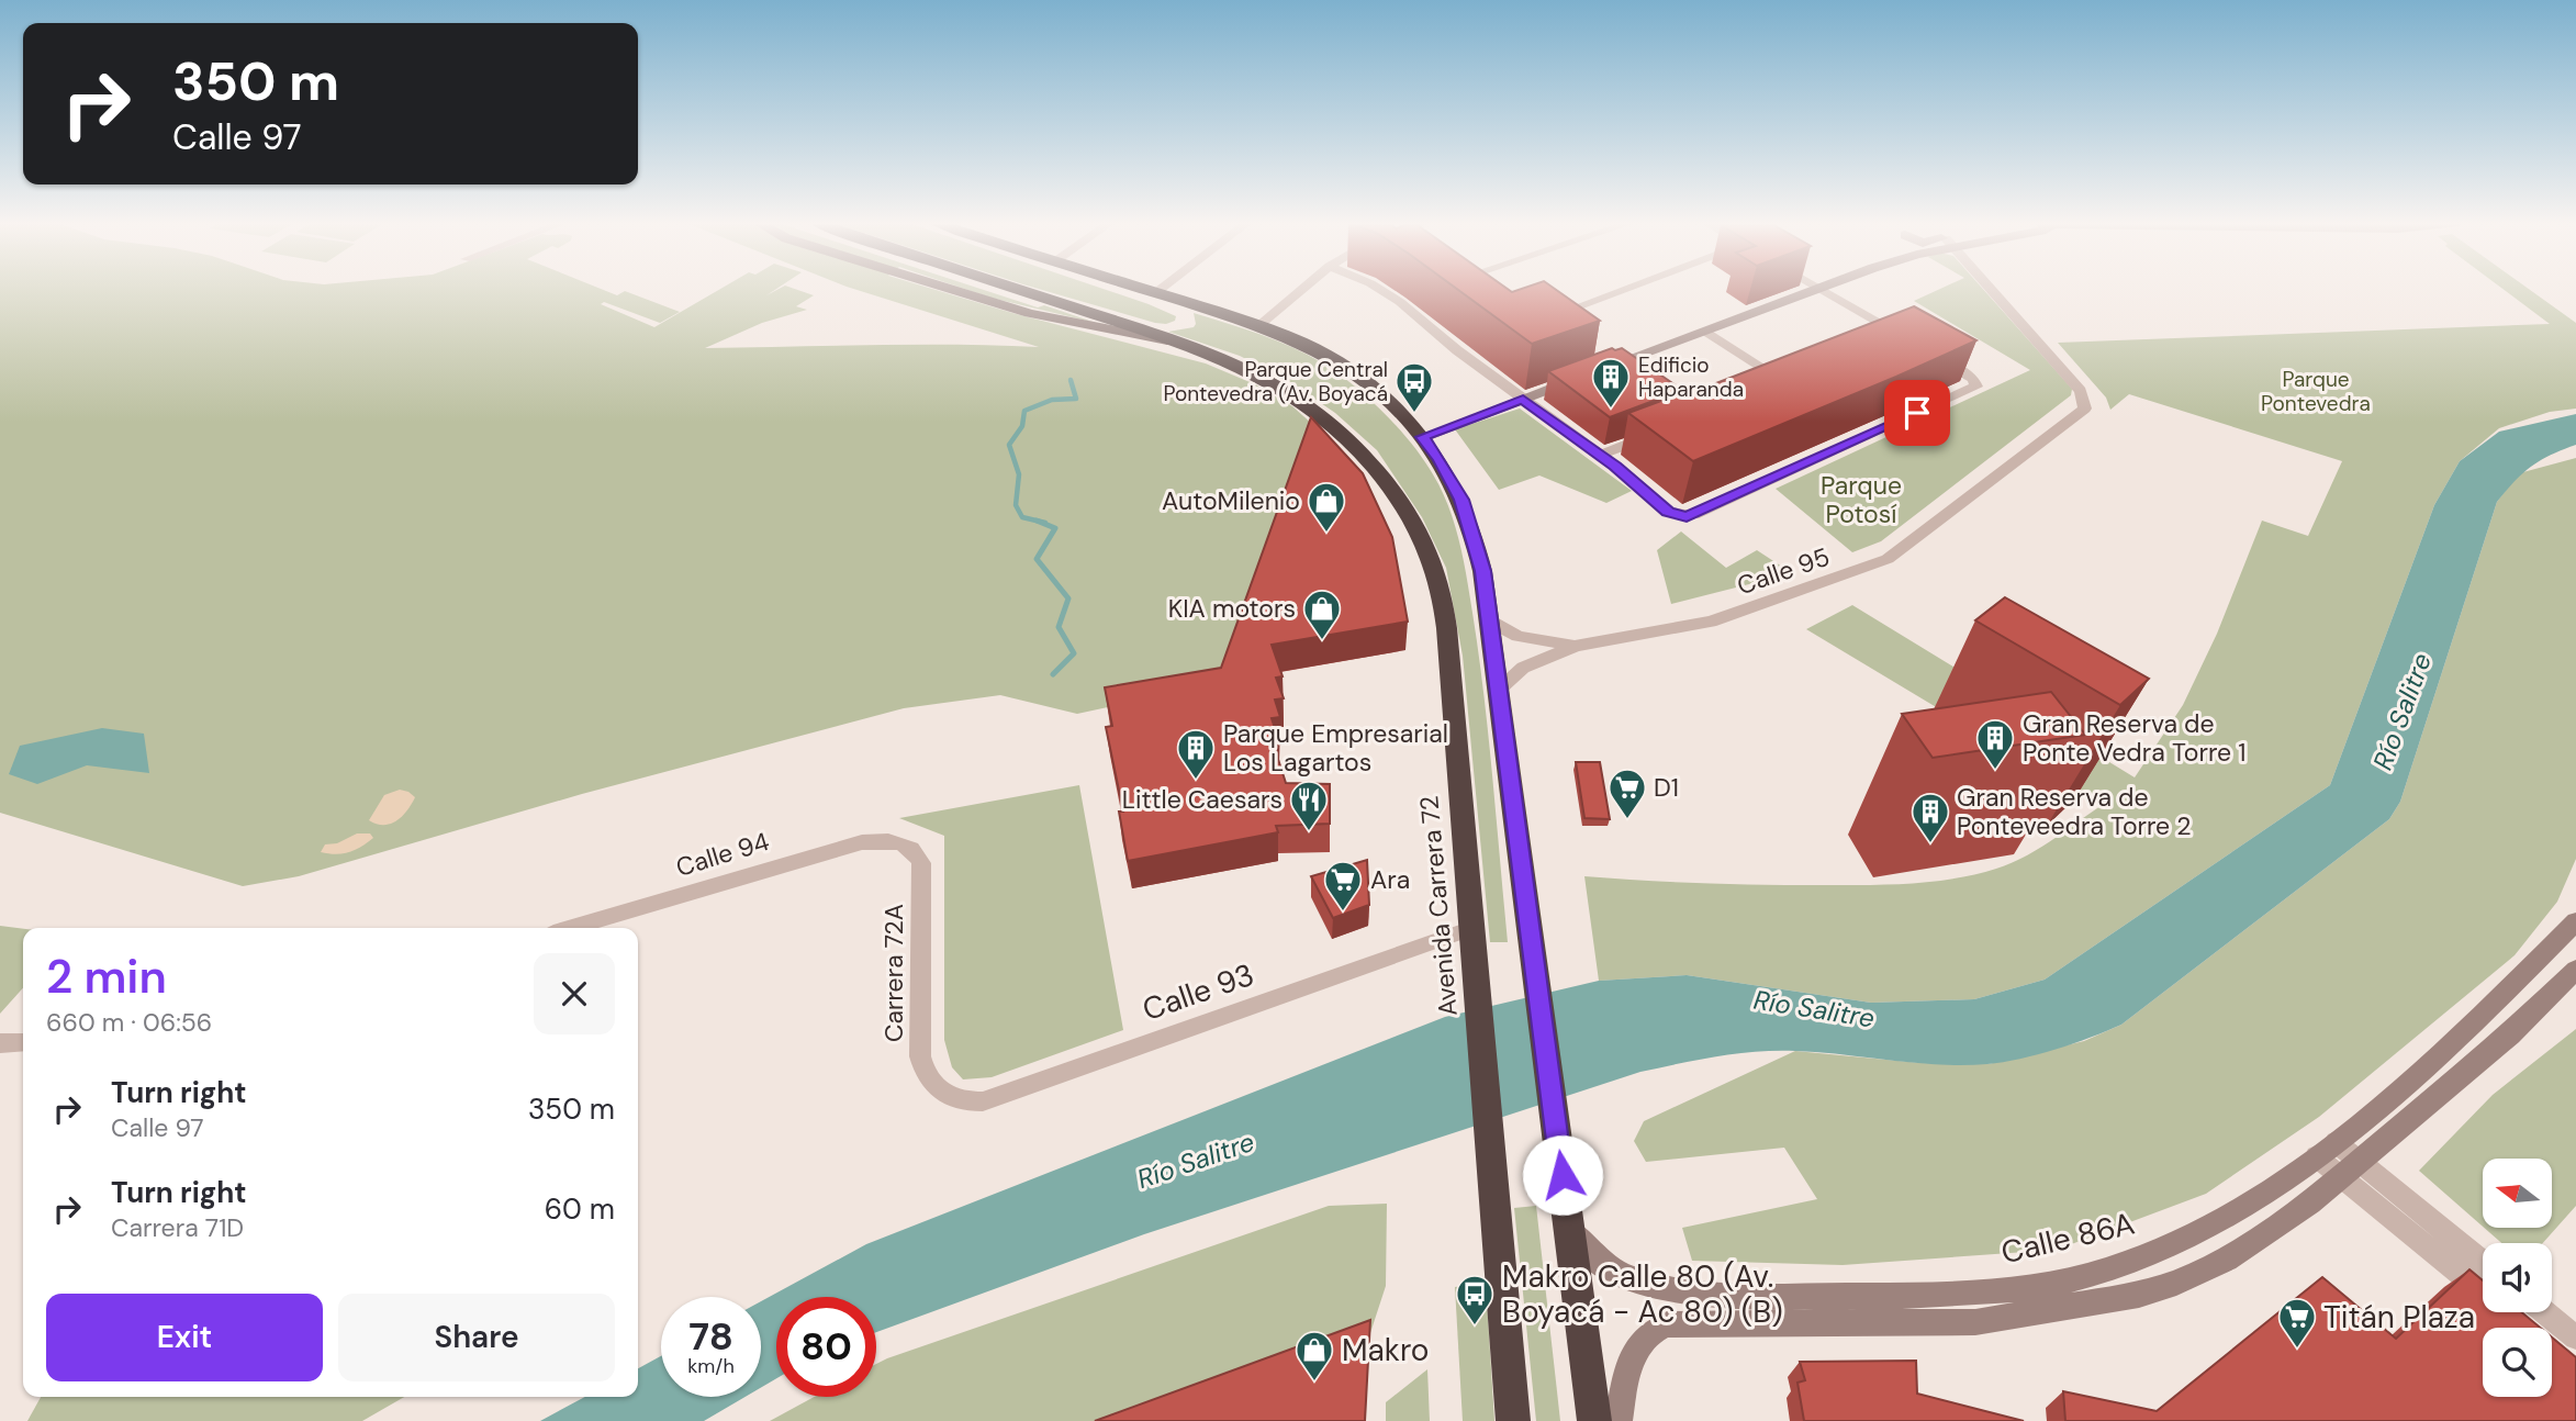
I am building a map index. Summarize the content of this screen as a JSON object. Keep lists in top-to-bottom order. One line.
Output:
{"streets":{"highway":["Avenida Carrera 72"],"street":["Calle 95","Calle 94","Carrera 72A","Calle 93","Calle 86A"]},"crossings":[["Calle 94","Carrera 72A"],["Avenida Carrera 72","Calle 93"],["Carrera 72A","Calle 93"]],"water":["Río Salitre"],"parks":["Parque Pontevedra","Parque Potosí"],"places":{"building":["Edificio Haparanda","Gran Reserva de Ponte Vedra Torre 1","Parque Empresarial Los Lagartos","Gran Reserva de Ponteveedra Torre 2"],"bus stop":["Parque Central Pontevedra (Av. Boyacá","Makro Calle 80 (Av. Boyacá - Ac 80) (B)"],"shop":["AutoMilenio","KIA motors","Makro"],"supermarket":["D1","Ara","Titán Plaza"],"restaurant":["Little Caesars"]},"north":"left","page":{"turn":["350 m","Calle 97"],"heading":["2 min","660 m · 06:56"],"list":[{"name":"Turn right","note":"Calle 97","value":"350 m"},{"name":"Turn right","note":"Carrera 71D","value":"60 m"}],"buttons":["Exit","Share"],"speed":"78 km/h","limit":"80"}}
